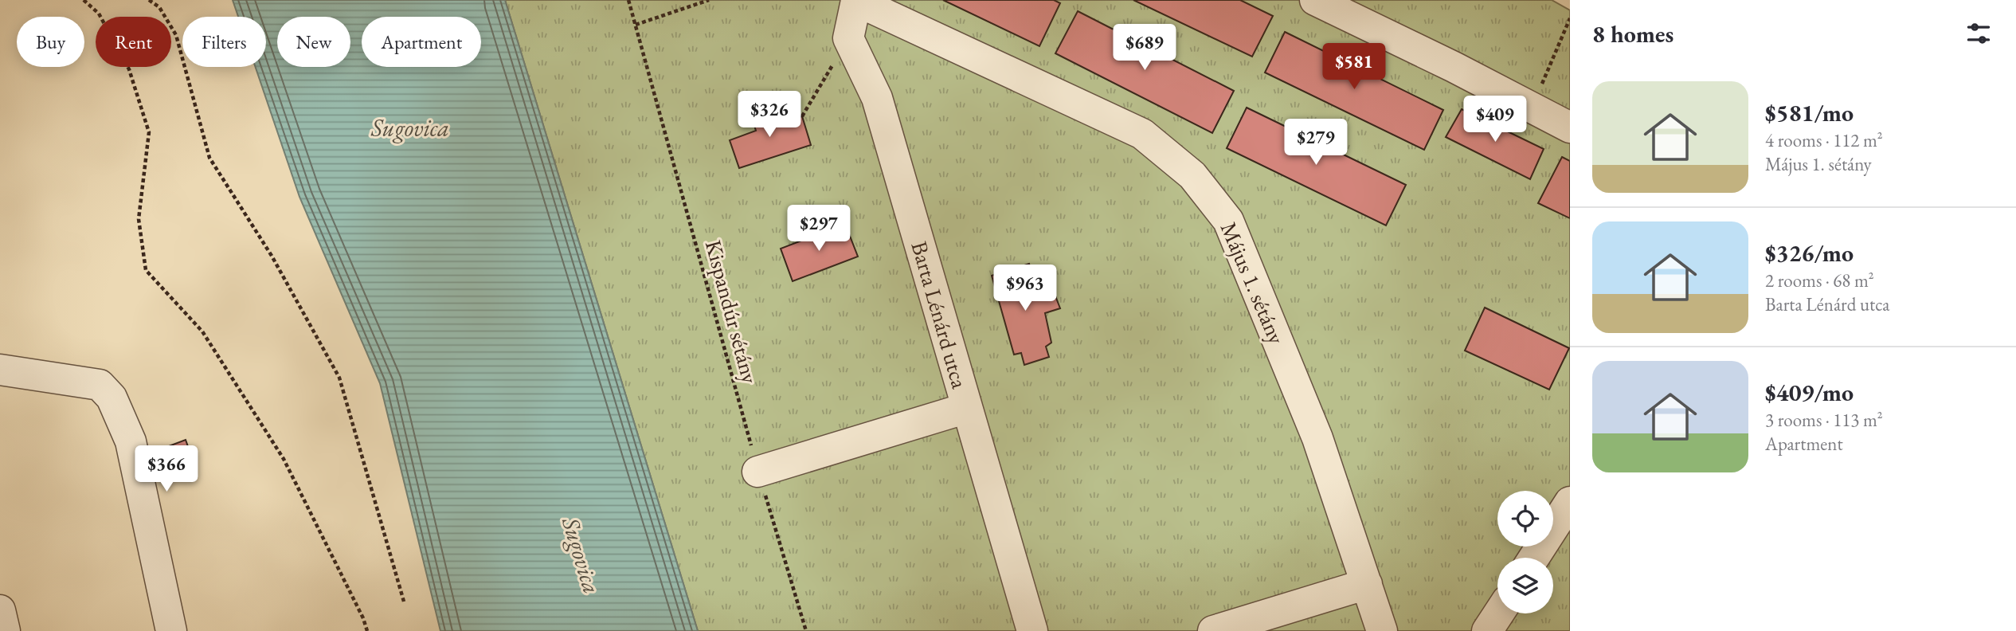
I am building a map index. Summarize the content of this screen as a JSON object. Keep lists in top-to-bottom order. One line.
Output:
{"streets":{"street":["Május 1. sétány","Barta Lénárd utca"],"path":["Kispandúr sétány"]},"water":["Sugovica"],"page":{"heading":"8 homes","chip":["Buy","Rent","Filters","New","Apartment"],"price":["$689","$581","$326","$409","$279","$297","$963","$366"],"list":[{"name":"$581/mo","note":"4 rooms · 112 m² · Május 1. sétány"},{"name":"$326/mo","note":"2 rooms · 68 m² · Barta Lénárd utca"},{"name":"$409/mo","note":"3 rooms · 113 m² · Apartment"}]}}
